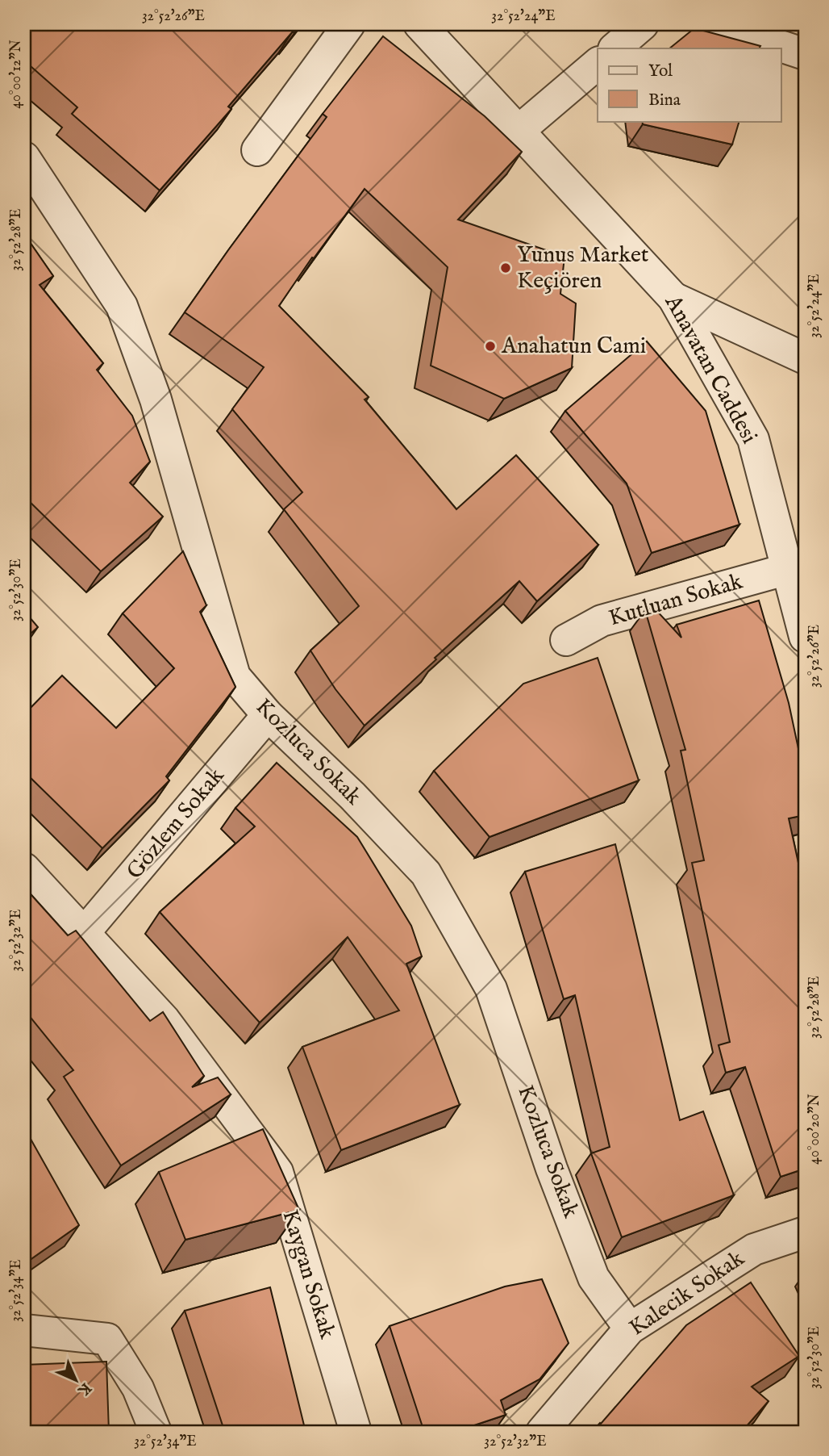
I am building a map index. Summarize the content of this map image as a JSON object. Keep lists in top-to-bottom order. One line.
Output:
{"streets":{"street":["Anavatan Caddesi","Kutluan Sokak","Kozluca Sokak","Gözlem Sokak","Kaygan Sokak","Kalecik Sokak"]},"crossings":[["Anavatan Caddesi","Kutluan Sokak"],["Kozluca Sokak","Gözlem Sokak"],["Kozluca Sokak","Kalecik Sokak"],["Gözlem Sokak","Kaygan Sokak"]],"places":["Yunus Market Keçiören","Anahatun Cami"],"legend":["Yol","Bina"],"north":"bottom right","coordinates":["32°52'26\"E","32°52'24\"E","40°00'12\"N","32°52'28\"E","32°52'30\"E","32°52'32\"E","40°00'20\"N","32°52'34\"E"]}
